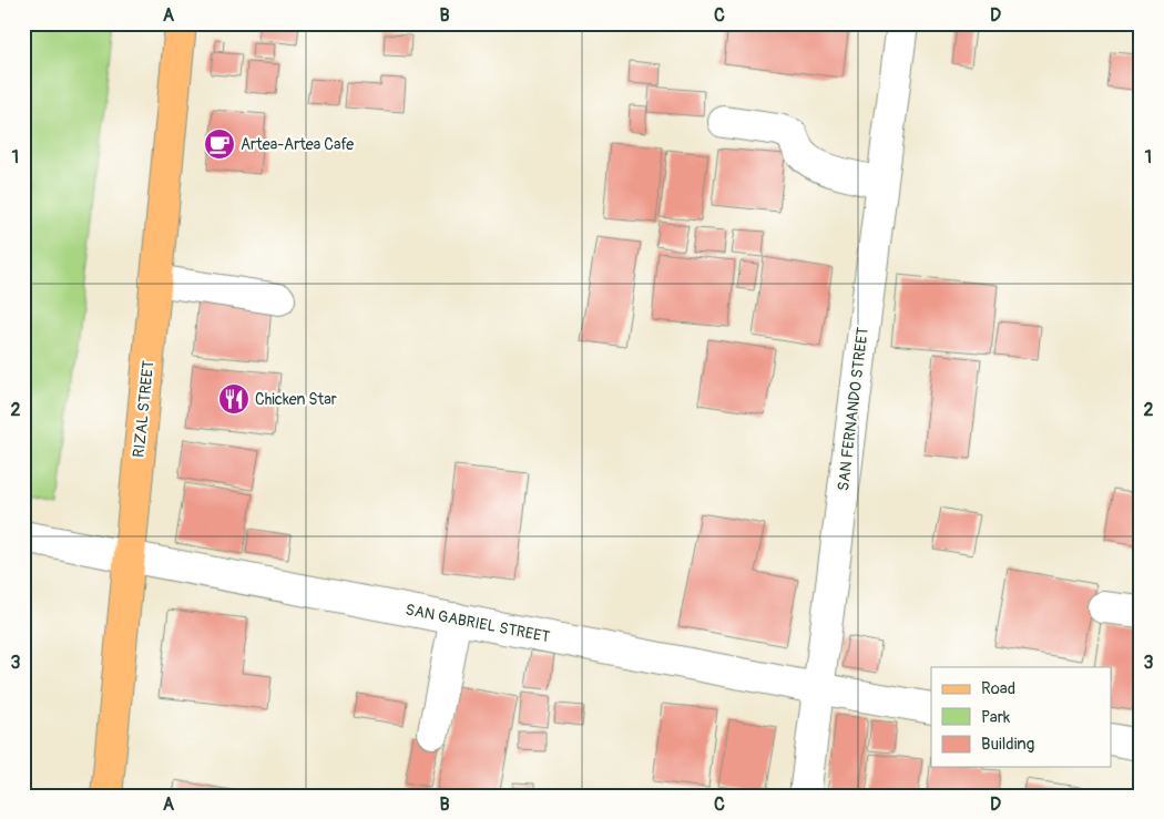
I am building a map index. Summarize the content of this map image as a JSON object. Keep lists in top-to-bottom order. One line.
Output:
{"streets":{"main road":["RIZAL STREET"],"street":["SAN FERNANDO STREET","SAN GABRIEL STREET"]},"crossings":[["RIZAL STREET","SAN GABRIEL STREET"],["SAN FERNANDO STREET","SAN GABRIEL STREET"]],"places":{"cafe":["Artea-Artea Cafe"],"restaurant":["Chicken Star"]},"legend":["Road","Park","Building"],"grid":{"columns":["A","B","C","D"],"rows":["1","2","3"]}}
